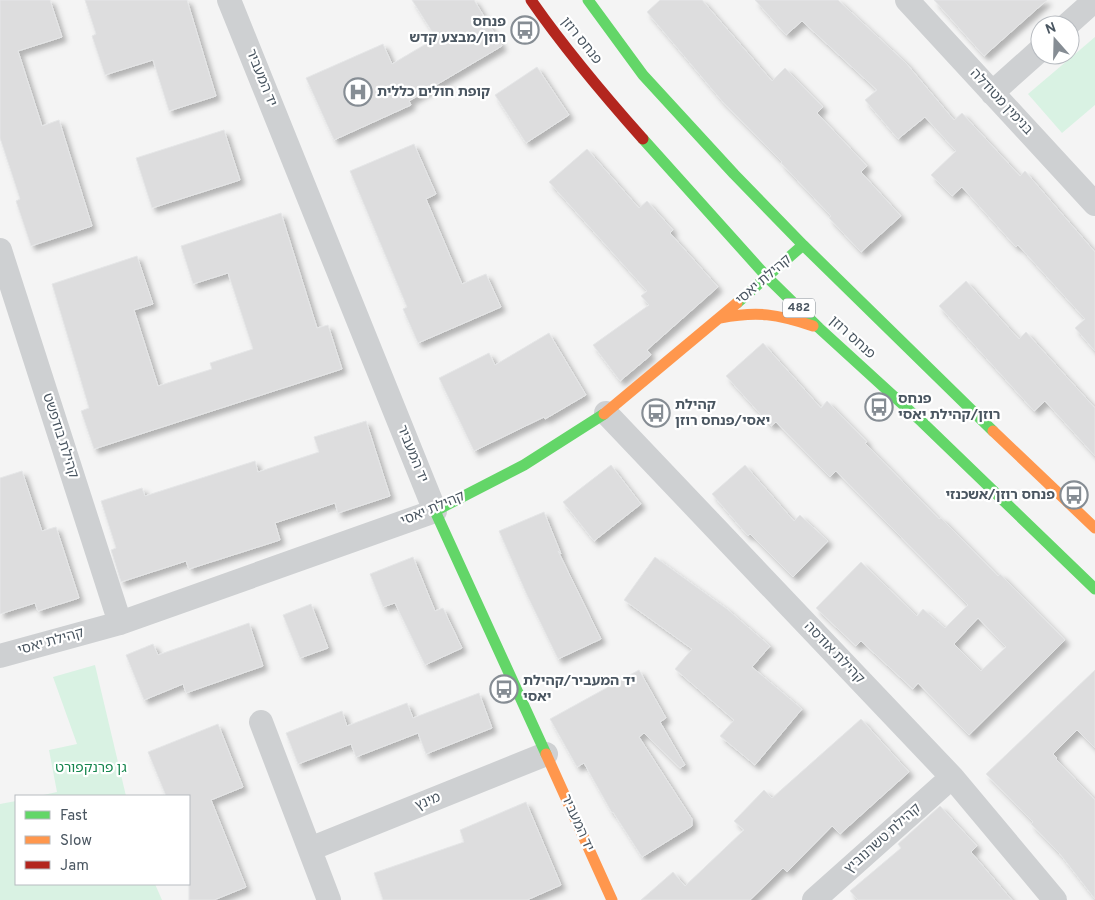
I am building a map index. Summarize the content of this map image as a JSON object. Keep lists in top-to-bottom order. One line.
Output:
{"streets":{"main road":["פנחס רוזן","יד המעביר","קהילת יאסי","482"],"street":["בנימין מטודלה","קהילת בודפשט","קהילת אודסה","מינץ","קהילת טשרנוביץ"]},"crossings":[["פנחס רוזן","קהילת יאסי"],["יד המעביר","קהילת יאסי"],["יד המעביר","מינץ"],["קהילת יאסי","קהילת בודפשט"],["קהילת יאסי","קהילת אודסה"],["קהילת אודסה","קהילת טשרנוביץ"]],"parks":["גן פרנקפורט"],"places":{"bus stop":["פנחס רוזן/מבצע קדש","פנחס רוזן/קהילת יאסי","קהילת יאסי/פנחס רוזן","פנחס רוזן/אשכנזי","יד המעביר/קהילת יאסי"],"hospital":["קופת חולים כללית"]},"legend":["Fast","Slow","Jam"],"north":"top"}
